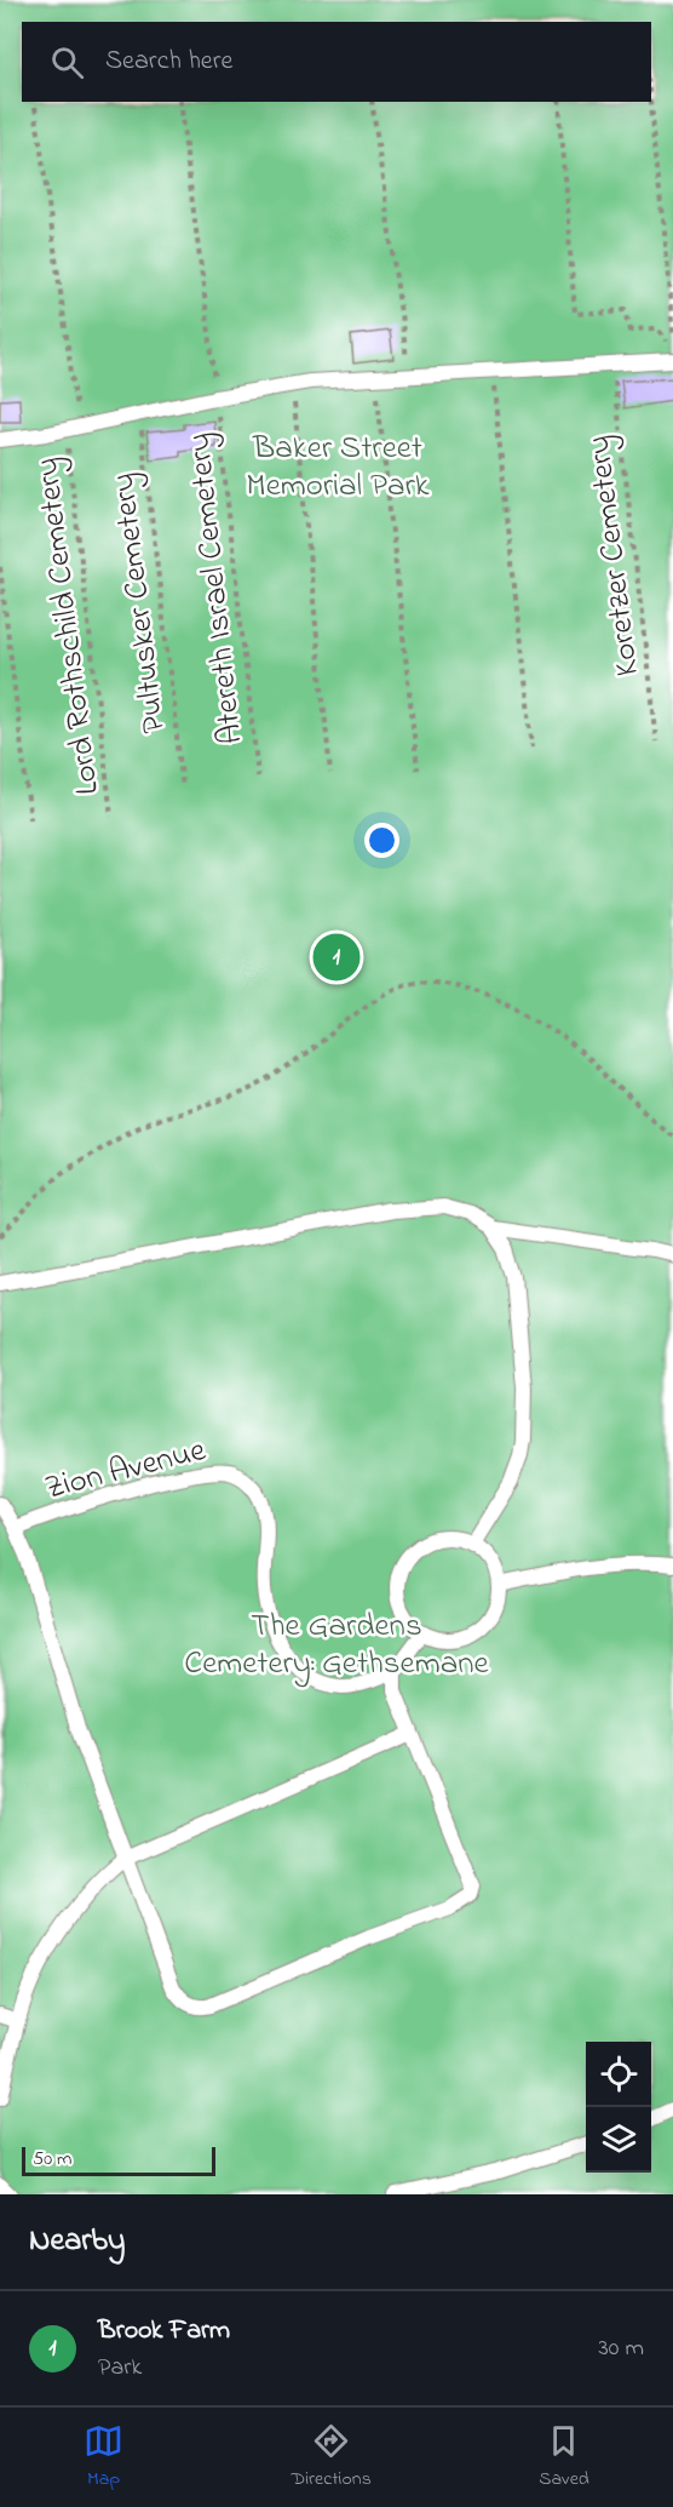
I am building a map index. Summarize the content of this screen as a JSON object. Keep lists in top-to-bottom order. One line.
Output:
{"streets":{"lane":["Zion Avenue"],"path":["Koretzer Cemetery","Atereth Israel Cemetery","Pultusker Cemetery","Lord Rothschild Cemetery"]},"parks":["Baker Street Memorial Park","The Gardens Cemetery: Gethsemane"],"scale_bar":"50 m","page":{"search":"Search here","pins":"1","scale":"50 m","heading":"Nearby","list":[{"mark":"1","name":"Brook Farm","note":"Park","value":"30 m"}],"nav":["Map","Directions","Saved"]}}
